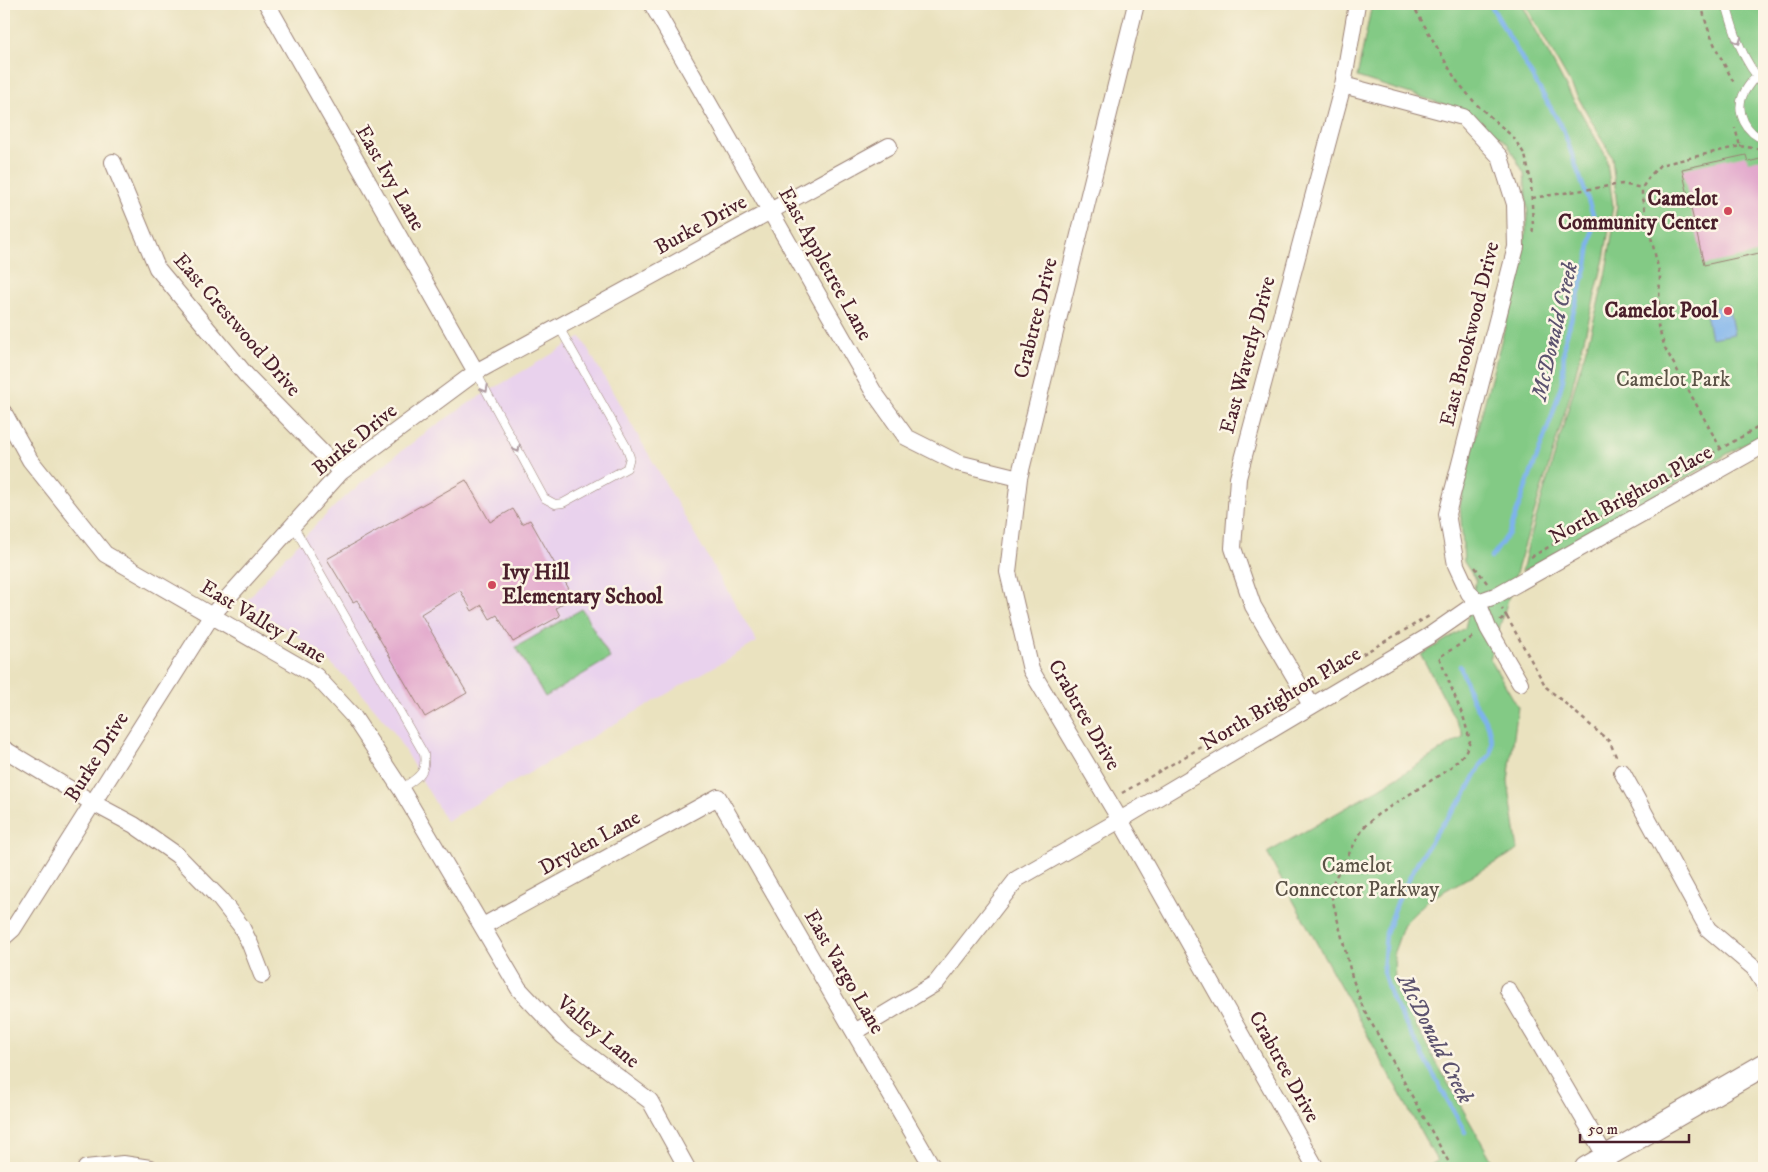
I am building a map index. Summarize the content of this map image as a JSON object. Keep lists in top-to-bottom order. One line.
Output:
{"streets":{"street":["East Ivy Lane","Burke Drive","East Appletree Lane","Crabtree Drive","East Crestwood Drive","East Brookwood Drive","East Waverly Drive","North Brighton Place","East Valley Lane","Dryden Lane","East Vargo Lane","Valley Lane"]},"crossings":[["East Ivy Lane","Burke Drive"],["Burke Drive","East Appletree Lane"],["Burke Drive","East Crestwood Drive"],["Burke Drive","East Valley Lane"],["East Appletree Lane","Crabtree Drive"],["Crabtree Drive","North Brighton Place"],["East Brookwood Drive","East Waverly Drive"],["East Brookwood Drive","North Brighton Place"],["East Waverly Drive","North Brighton Place"],["North Brighton Place","East Vargo Lane"],["East Valley Lane","Dryden Lane"],["East Valley Lane","Valley Lane"],["Dryden Lane","East Vargo Lane"],["Dryden Lane","Valley Lane"]],"water":["McDonald Creek"],"parks":["Camelot Park","Camelot Connector Parkway"],"places":["Camelot Community Center","Camelot Pool","Ivy Hill Elementary School"],"scale_bar":"50 m"}
